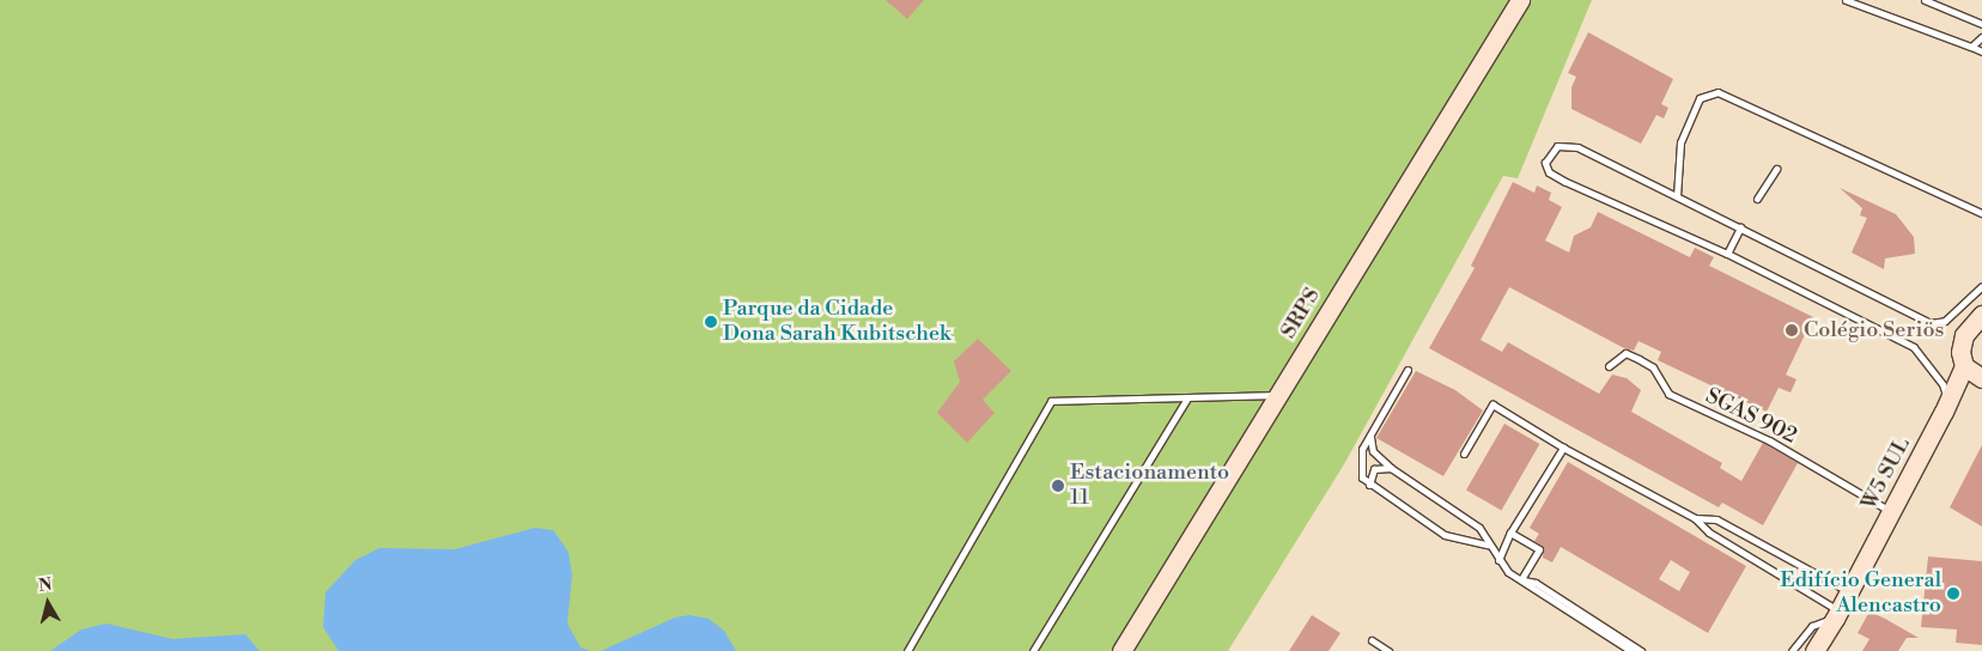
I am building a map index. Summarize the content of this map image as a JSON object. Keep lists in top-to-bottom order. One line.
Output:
{"streets":{"main road":["SRPS","W5 SUL"],"lane":["SGAS 902"]},"crossings":[["SGAS 902","W5 SUL"]],"places":["Parque da Cidade Dona Sarah Kubitschek","Colégio Seriös","Estacionamento 11","Edifício General Alencastro"],"north":"top"}
